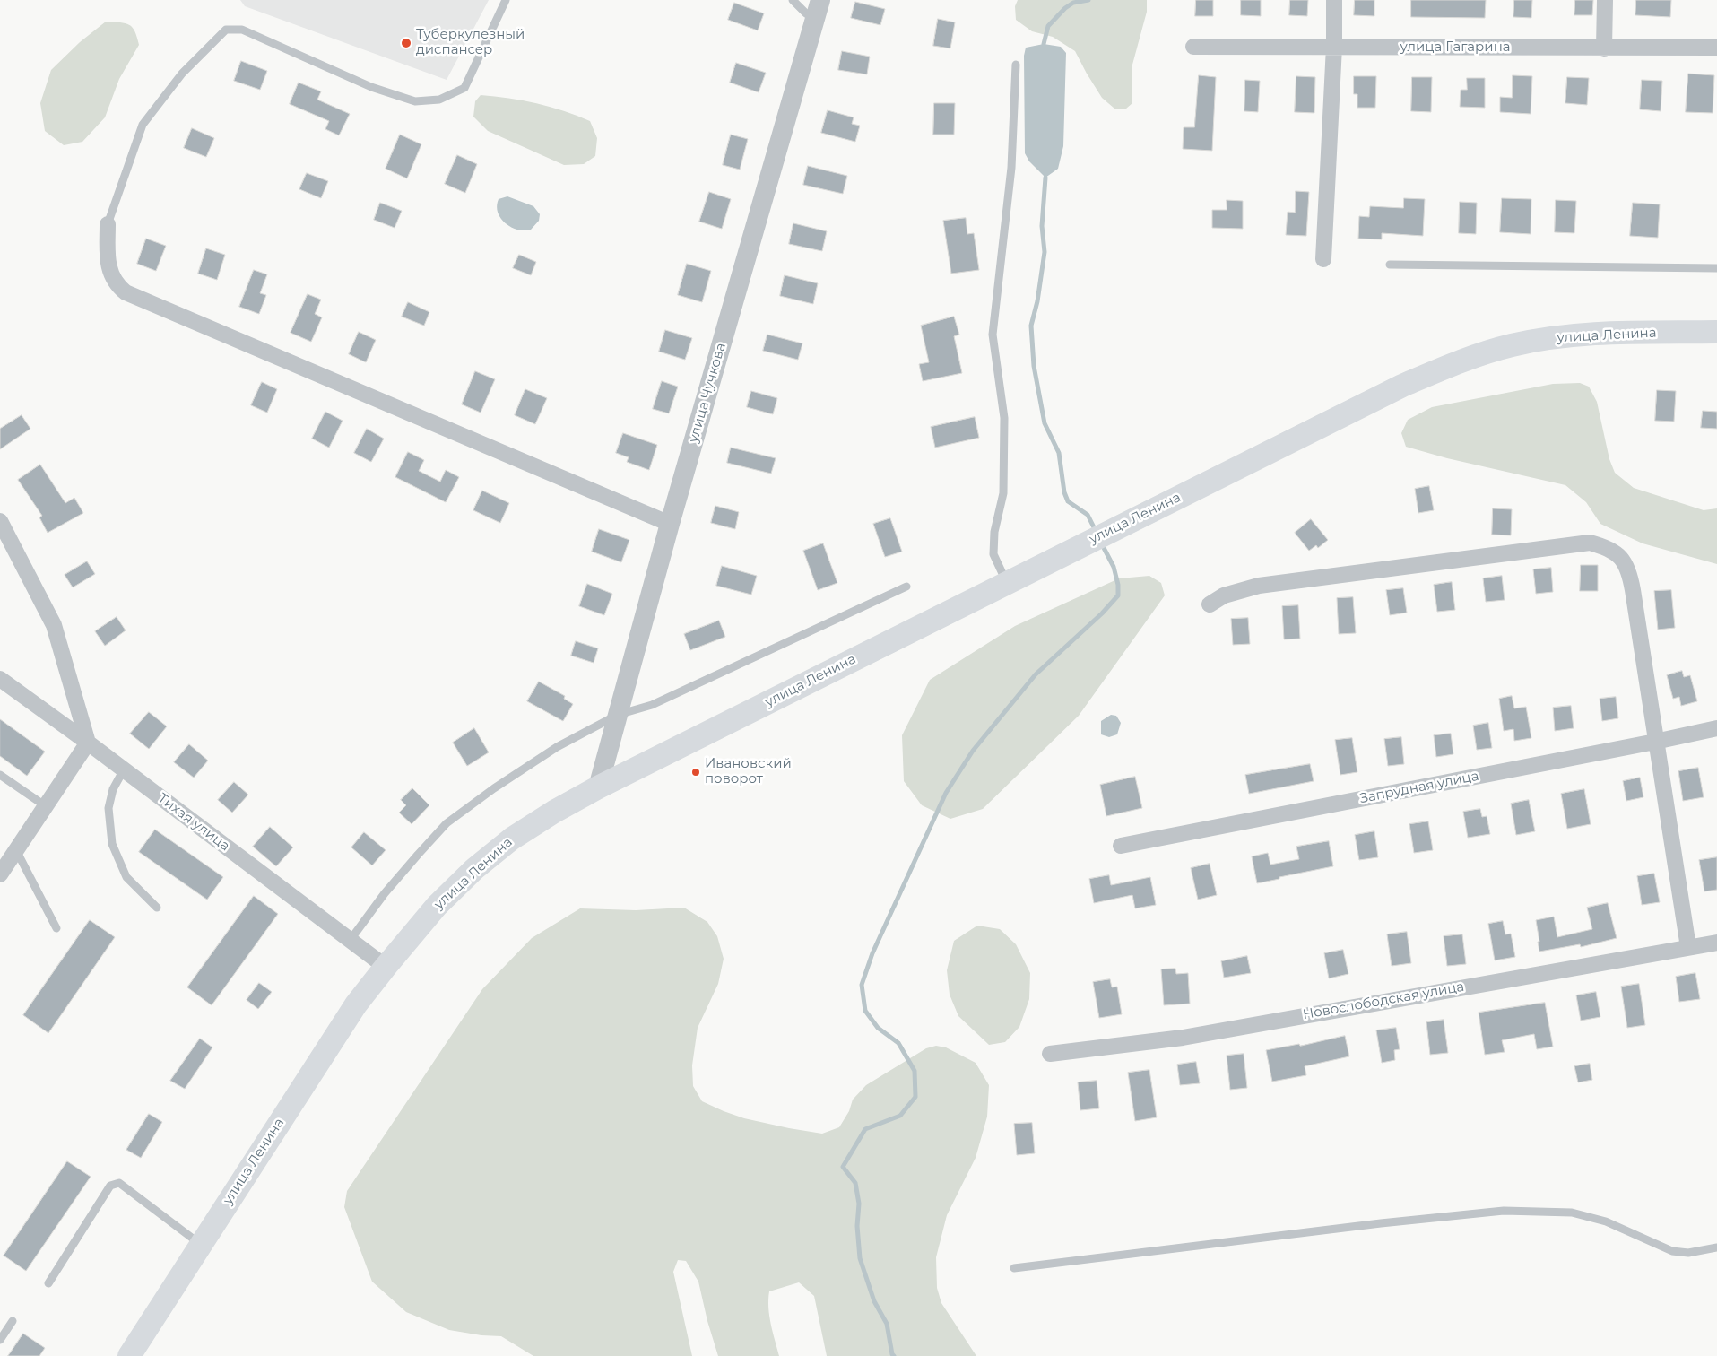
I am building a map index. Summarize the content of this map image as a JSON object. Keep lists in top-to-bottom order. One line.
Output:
{"streets":{"main road":["улица Ленина"],"street":["улица Гагарина","улица Чучкова","Запрудная улица","Тихая улица","Новослободская улица"]},"crossings":[["улица Ленина","улица Чучкова"],["улица Ленина","Тихая улица"]],"places":["Туберкулезный диспансер","Ивановский поворот"]}
